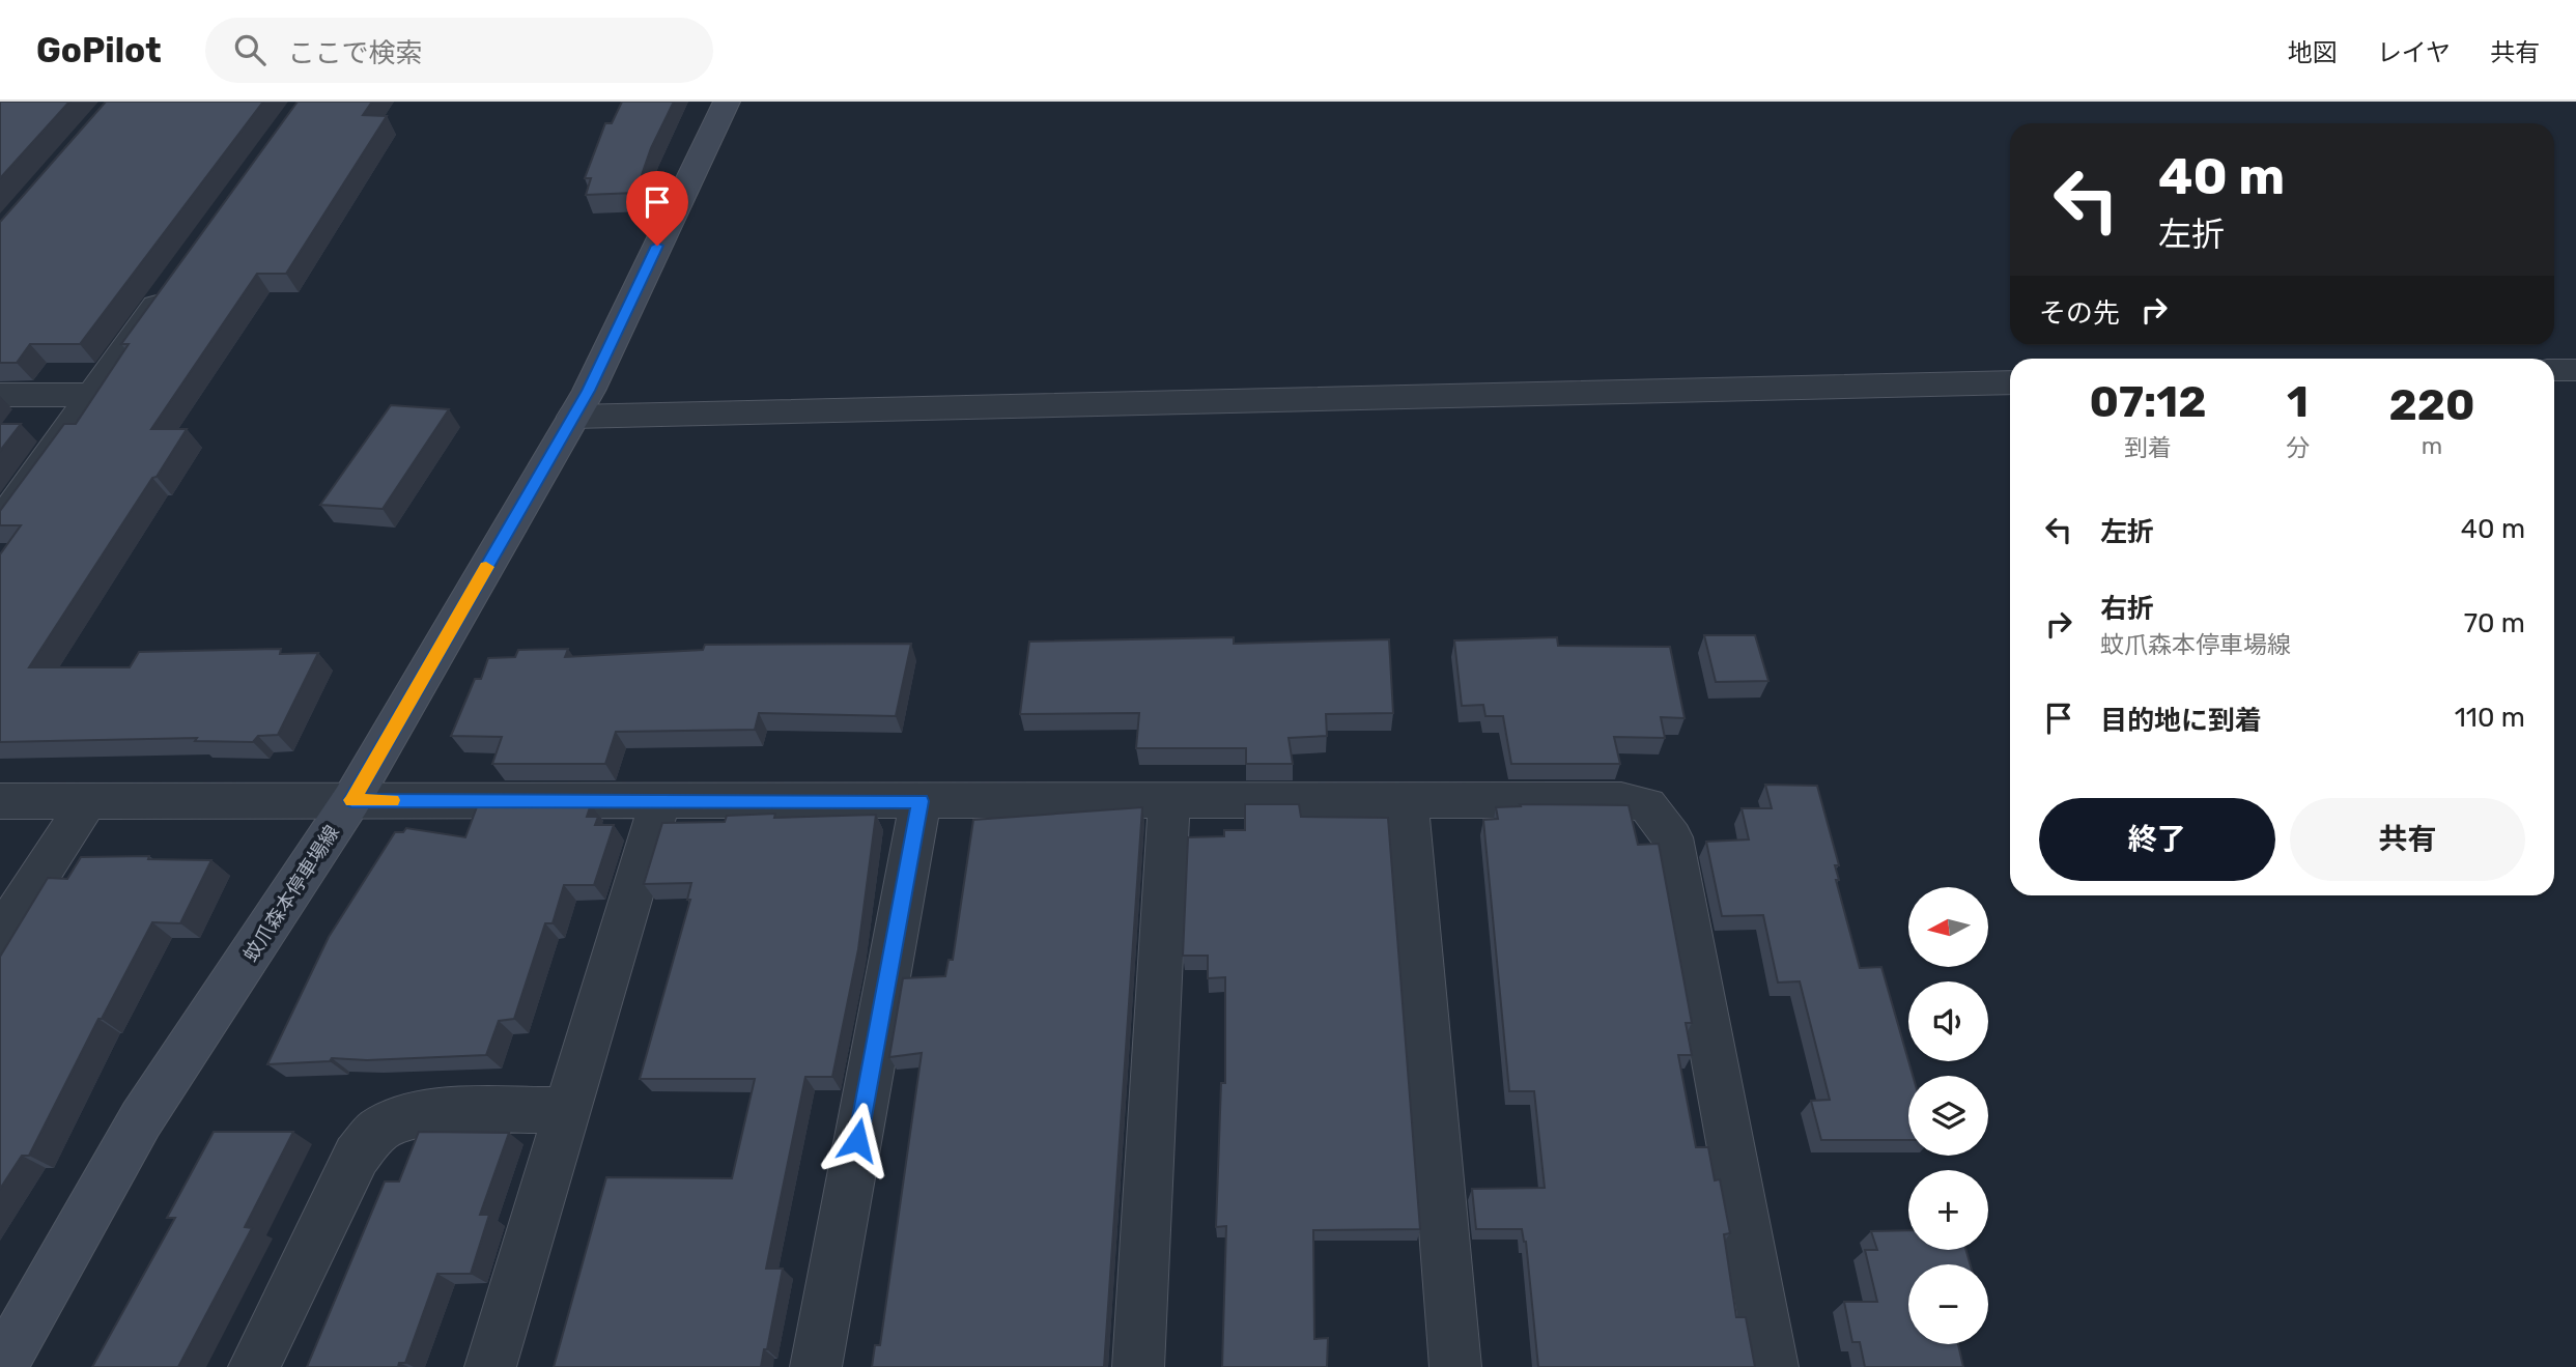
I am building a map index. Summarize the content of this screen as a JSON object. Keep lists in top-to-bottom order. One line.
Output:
{"streets":{"main road":["蚊爪森本停車場線"]},"north":"left","page":{"header":"GoPilot","search":"ここで検索","nav":["地図","レイヤ","共有"],"turn":["40 m","左折"],"then":"その先","eta":["07:12","到着","1","分","220","m"],"list":[{"name":"左折","value":"40 m"},{"name":"右折","note":"蚊爪森本停車場線","value":"70 m"},{"name":"目的地に到着","value":"110 m"}],"buttons":["終了","共有"],"map_buttons":["+","−"]}}
